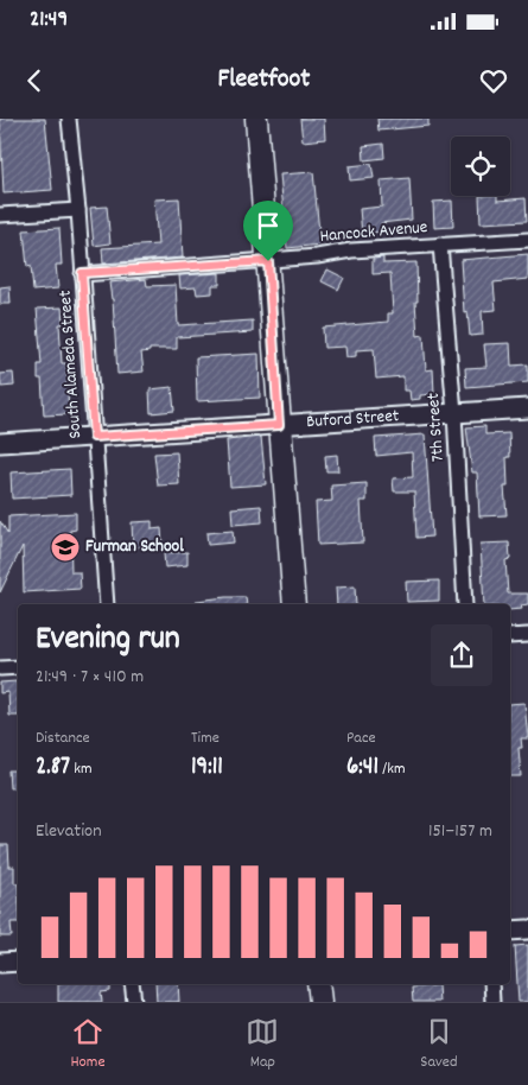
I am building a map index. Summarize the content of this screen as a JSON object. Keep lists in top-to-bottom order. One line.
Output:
{"streets":{"street":["Hancock Avenue","South Alameda Street","Buford Street","7th Street"]},"crossings":[["Hancock Avenue","South Alameda Street"],["Hancock Avenue","7th Street"],["South Alameda Street","Buford Street"],["Buford Street","7th Street"]],"places":{"school or university":["Furman School"]},"page":{"status":"21:49","header":"Fleetfoot","heading":["Evening run","21:49 · 7 × 410 m"],"stats":[["Distance","2.87 km"],["Time","19:11"],["Pace","6:41 /km"]],"chart":["Elevation","151–157 m"],"tabs":["Home","Map","Saved"]}}
